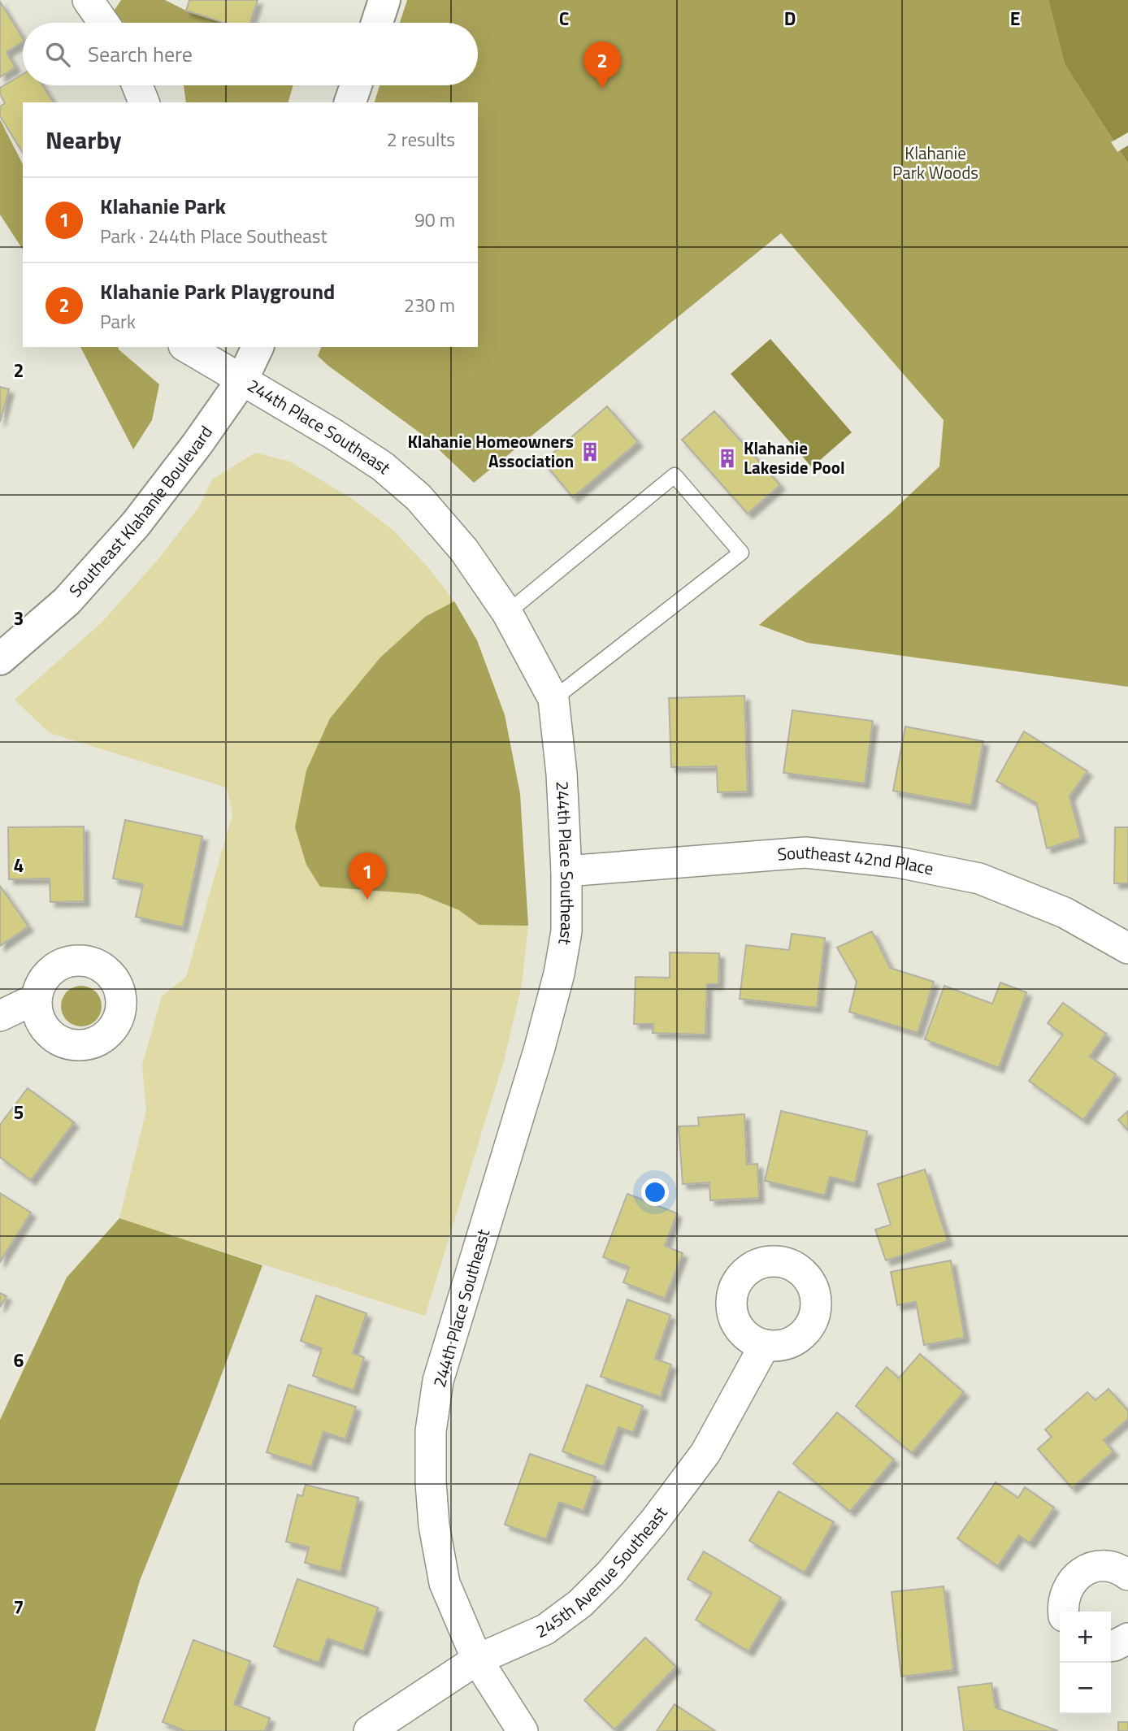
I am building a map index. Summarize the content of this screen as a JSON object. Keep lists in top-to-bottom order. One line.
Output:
{"streets":{"street":["244th Place Southeast","Southeast Klahanie Boulevard","Southeast 42nd Place","245th Avenue Southeast"]},"crossings":[["244th Place Southeast","Southeast Klahanie Boulevard"],["244th Place Southeast","Southeast 42nd Place"],["244th Place Southeast","245th Avenue Southeast"]],"parks":["Klahanie Park Woods"],"places":{"building":["Klahanie Homeowners Association","Klahanie Lakeside Pool"]},"page":{"search":"Search here","pins":["2","1"],"heading":["Nearby","2 results"],"list":[{"mark":"1","name":"Klahanie Park","note":"Park · 244th Place Southeast","value":"90 m"},{"mark":"2","name":"Klahanie Park Playground","note":"Park","value":"230 m"}],"map_buttons":["+","−"]},"grid":{"columns":["C","D","E"],"rows":["2","3","4","5","6","7"]}}
